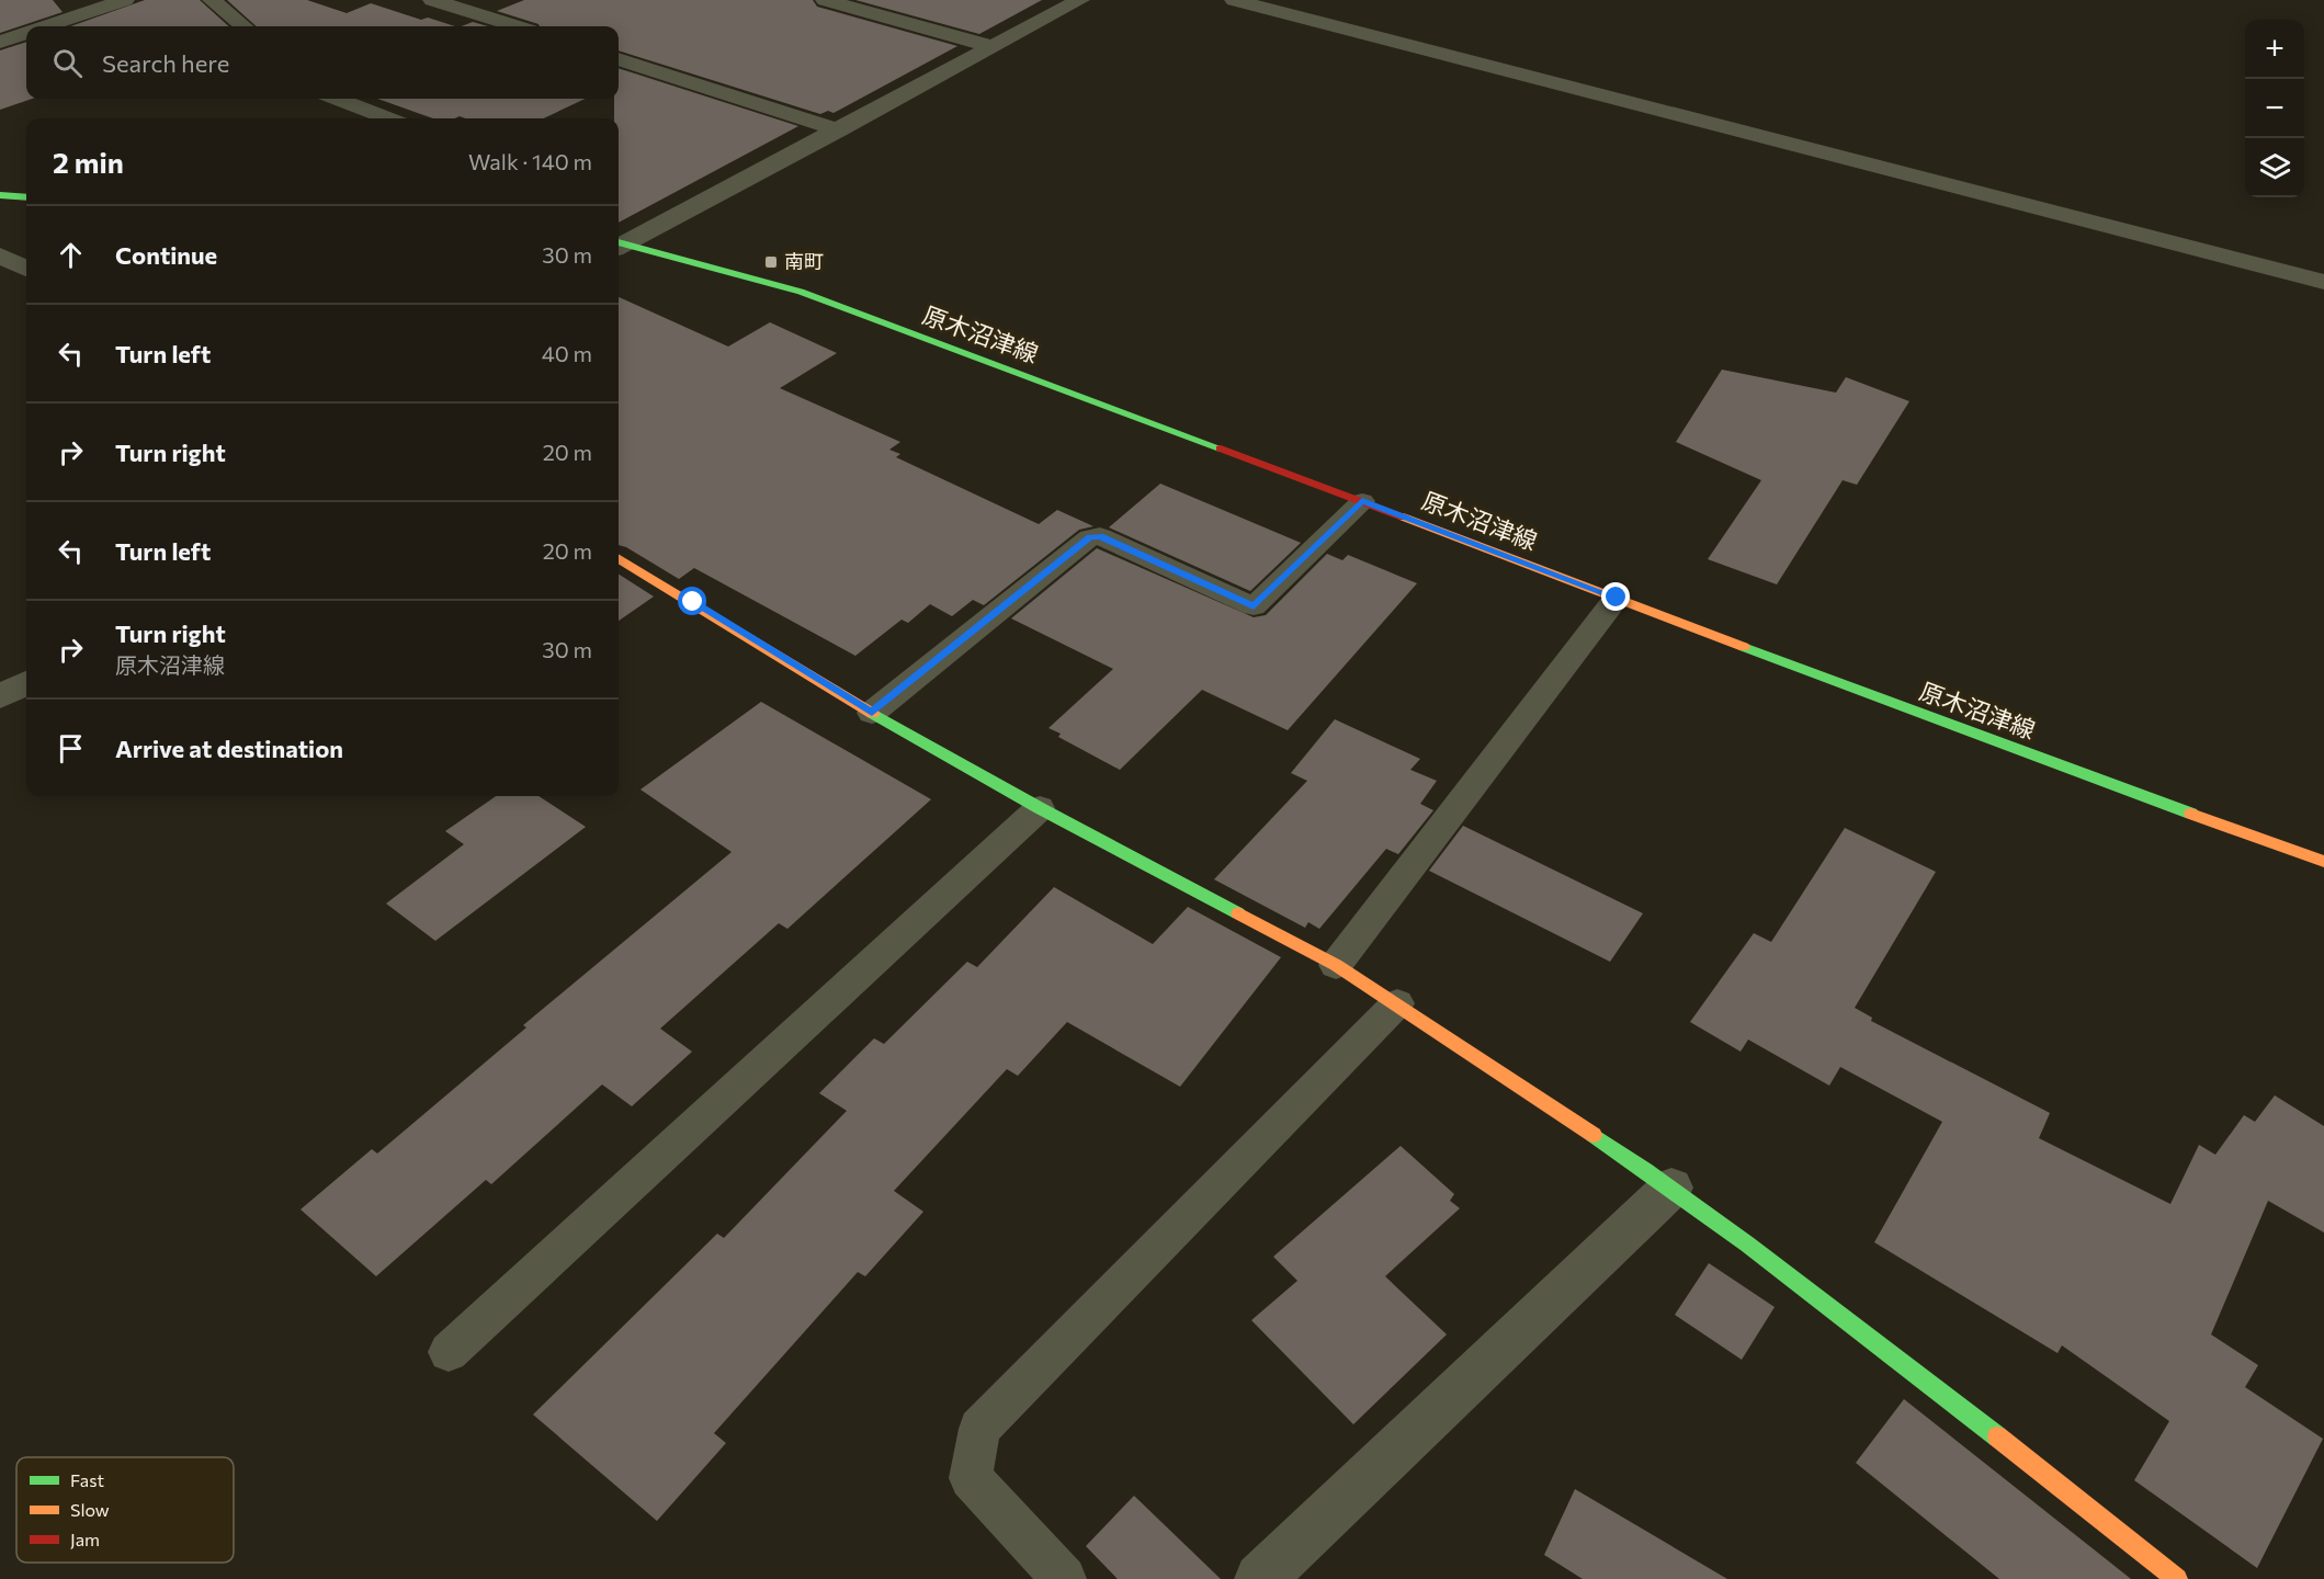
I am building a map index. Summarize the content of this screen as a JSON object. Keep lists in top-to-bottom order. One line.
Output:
{"streets":{"main road":["原木沼津線"]},"places":{"transit":["南町"]},"legend":["Fast","Slow","Jam"],"page":{"map_buttons":["+","−"],"search":"Search here","heading":["2 min","Walk · 140 m"],"list":[["Continue","30 m"],["Turn left","40 m"],["Turn right","20 m"],["Turn left","20 m"],["Turn right","原木沼津線","30 m"],"Arrive at destination"]}}
